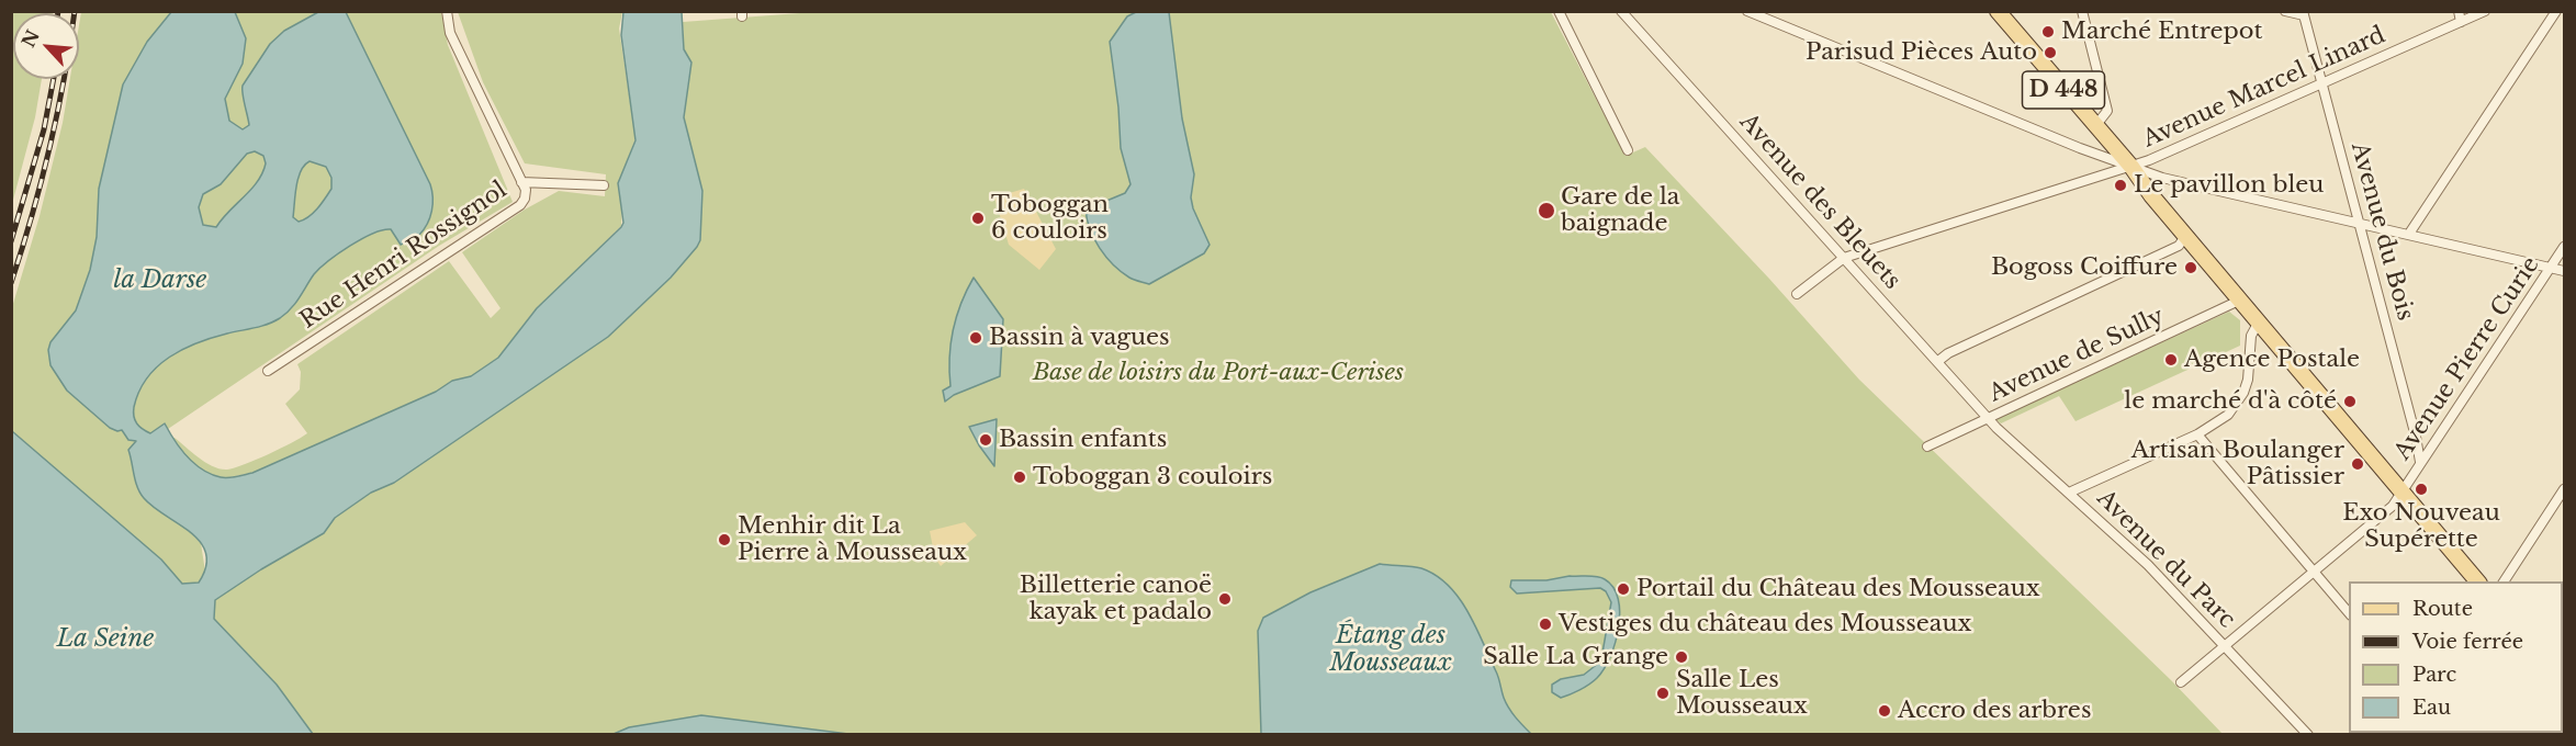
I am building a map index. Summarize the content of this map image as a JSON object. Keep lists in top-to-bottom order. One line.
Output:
{"streets":{"main road":["D 448"],"street":["Avenue Marcel Linard","Avenue des Bleuets","Avenue du Bois","Rue Henri Rossignol","Avenue de Sully","Avenue Pierre Curie","Avenue du Parc"]},"crossings":[["Avenue Marcel Linard","D 448"],["Avenue Marcel Linard","Avenue des Bleuets"],["Avenue Marcel Linard","Avenue du Bois"],["D 448","Avenue de Sully"],["D 448","Avenue Pierre Curie"],["Avenue des Bleuets","Avenue de Sully"],["Avenue des Bleuets","Avenue du Parc"],["Avenue du Bois","Avenue Pierre Curie"],["Avenue de Sully","Avenue du Parc"],["Avenue Pierre Curie","Avenue du Parc"]],"water":["la Darse","Étang des Mousseaux","La Seine"],"parks":["Base de loisirs du Port-aux-Cerises"],"places":["Marché Entrepot","Parisud Pièces Auto","Le pavillon bleu","Gare de la baignade","Toboggan 6 couloirs","Bogoss Coiffure","Bassin à vagues","Agence Postale","le marché d'à côté","Bassin enfants","Artisan Boulanger Pâtissier","Toboggan 3 couloirs","Exo Nouveau Supérette","Menhir dit La Pierre à Mousseaux","Portail du Château des Mousseaux","Billetterie canoë kayak et padalo","Vestiges du château des Mousseaux","Salle La Grange","Salle Les Mousseaux","Accro des arbres"],"legend":["Route","Voie ferrée","Parc","Eau"],"north":"top left"}
